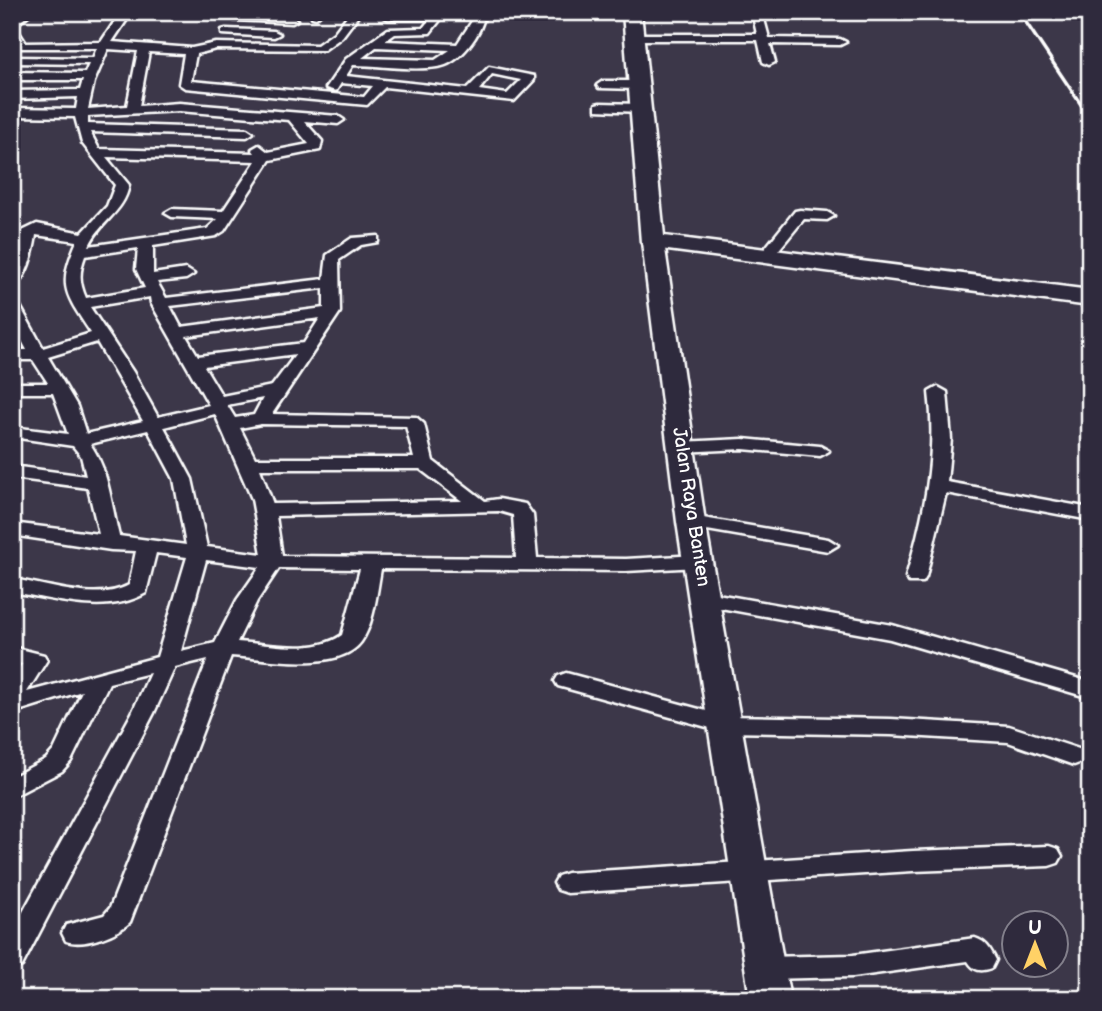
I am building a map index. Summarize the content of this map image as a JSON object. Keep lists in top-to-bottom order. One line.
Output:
{"streets":{"main road":["Jalan Raya Banten"]},"north":"top"}
